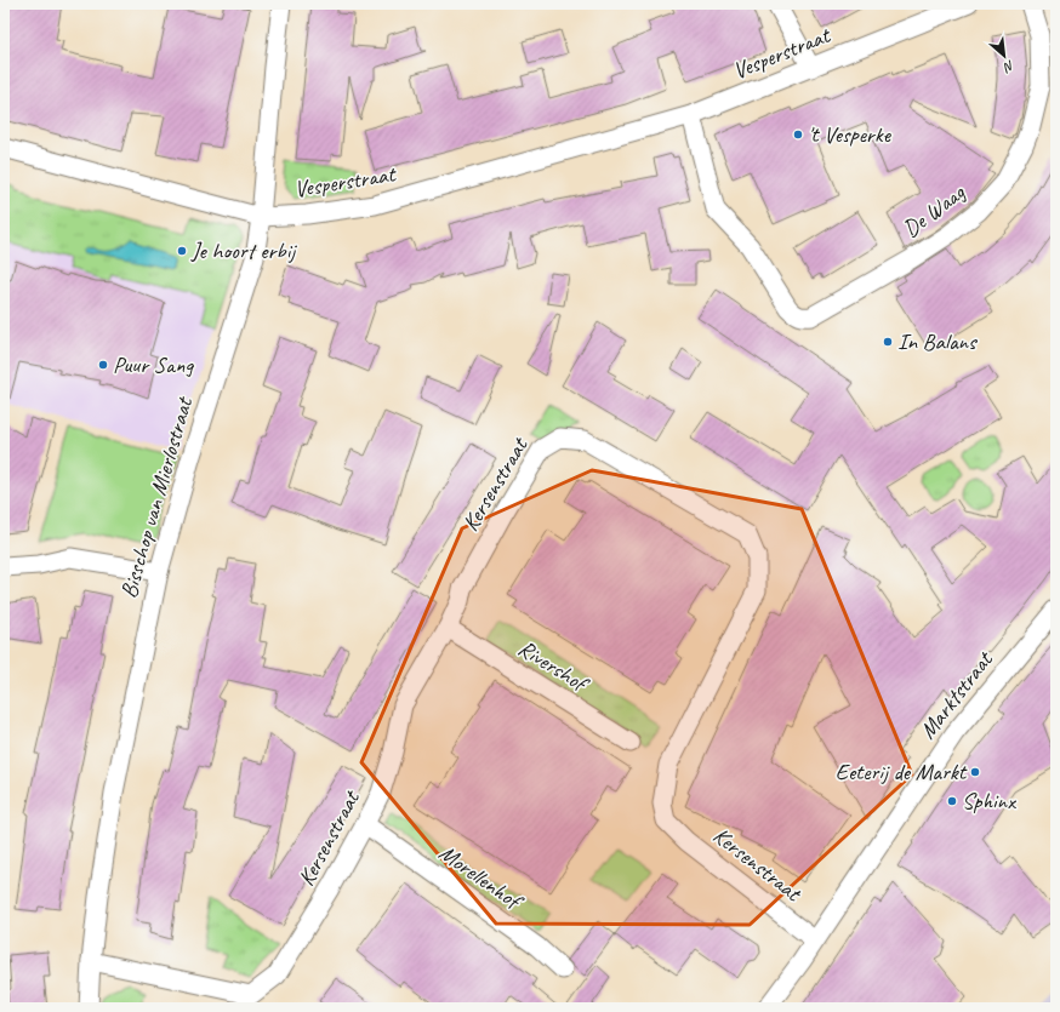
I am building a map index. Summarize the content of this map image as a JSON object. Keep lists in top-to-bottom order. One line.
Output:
{"streets":{"street":["Vesperstraat","De Waag","Kersenstraat","Bisschop van Mierlostraat","Rivershof","Marktstraat","Morellenhof"]},"crossings":[["Vesperstraat","De Waag"],["Vesperstraat","Bisschop van Mierlostraat"],["Kersenstraat","Bisschop van Mierlostraat"],["Kersenstraat","Rivershof"],["Kersenstraat","Marktstraat"],["Kersenstraat","Morellenhof"]],"places":["'t Vesperke","Je hoort erbij","In Balans","Puur Sang","Eeterij de Markt","Sphinx"],"north":"bottom right"}
